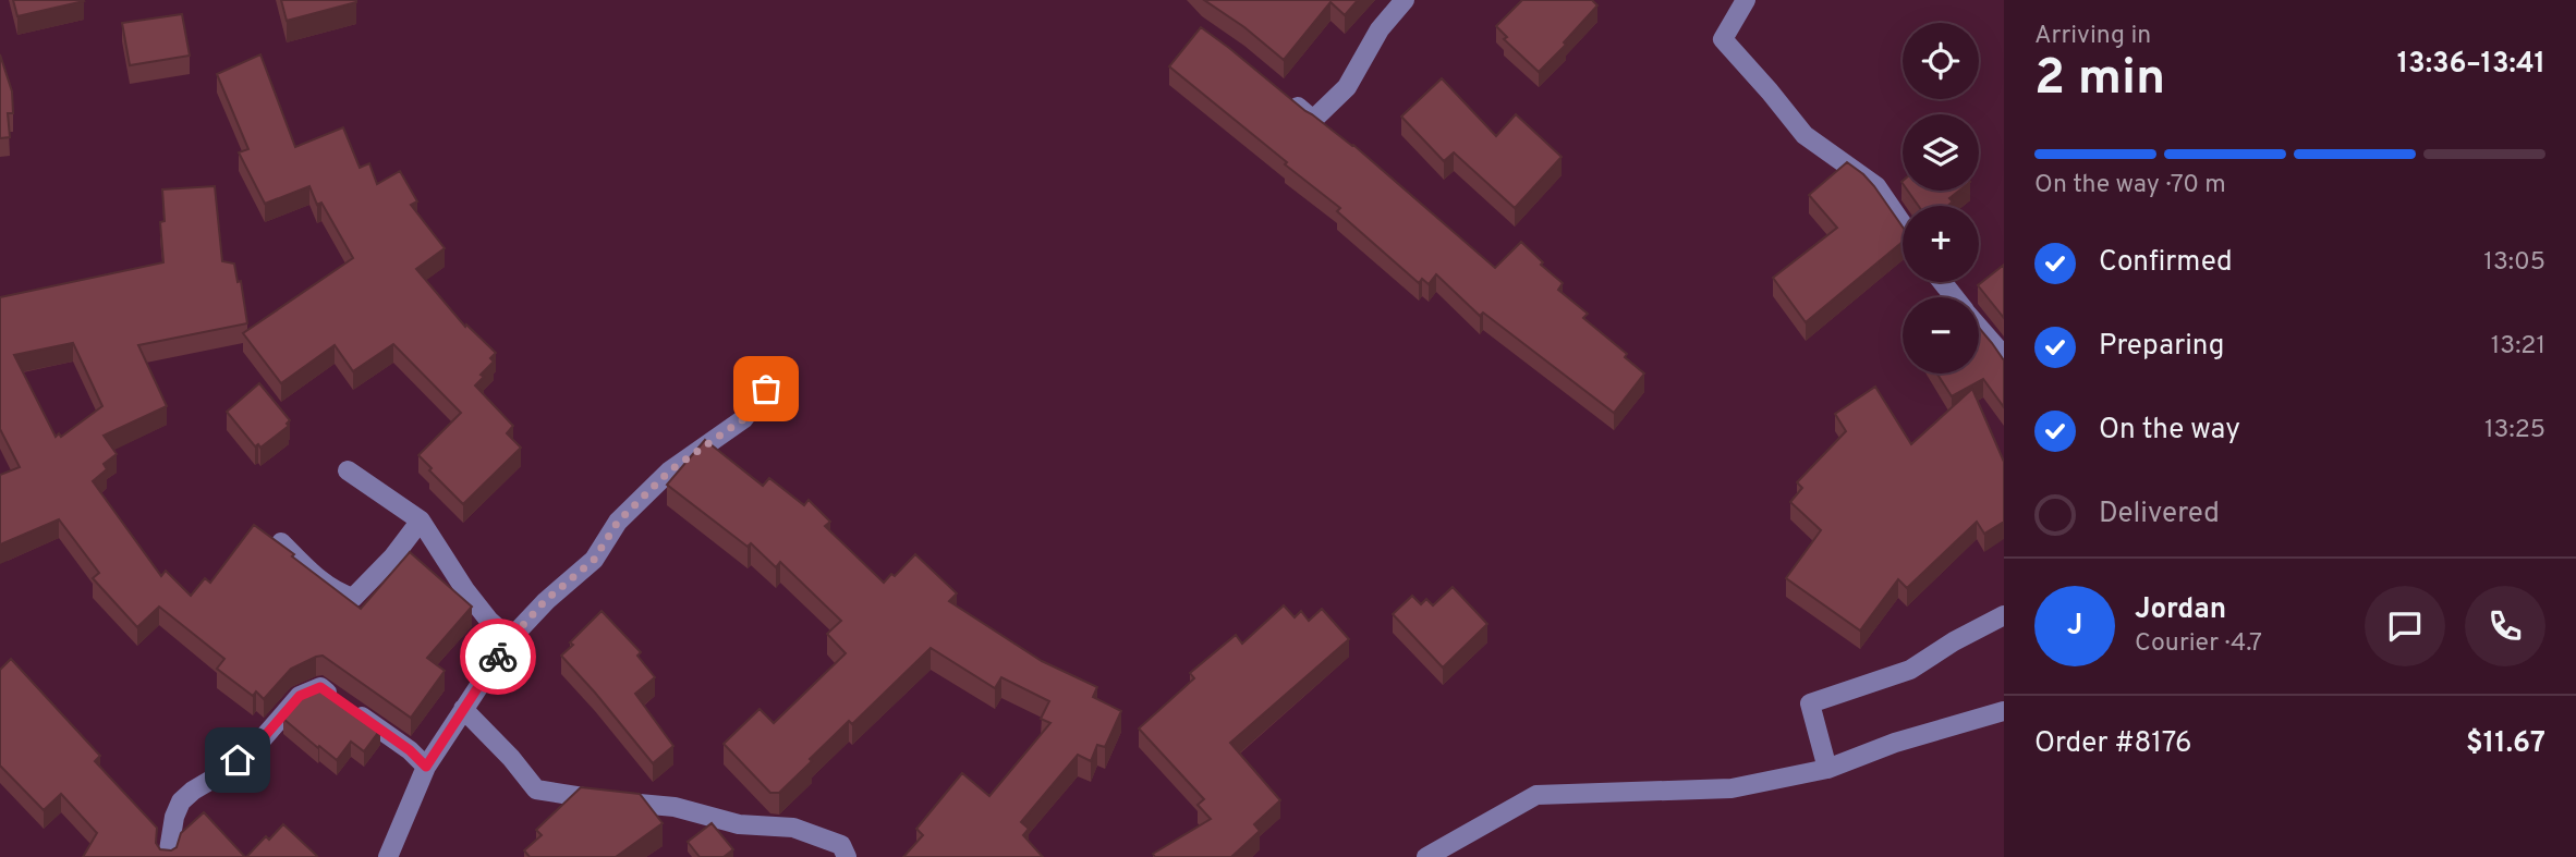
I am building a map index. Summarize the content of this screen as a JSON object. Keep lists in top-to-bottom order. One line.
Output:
{"page":{"heading":["2 min","Arriving in","13:36–13:41"],"panel":["Jordan","Courier · 4.7","Order #8176","$11.67"],"map_buttons":["+","−"],"bar":"On the way · 70 m","list":[["Confirmed","13:05"],["Preparing","13:21"],["On the way","13:25"],"Delivered"],"round":"J"}}
